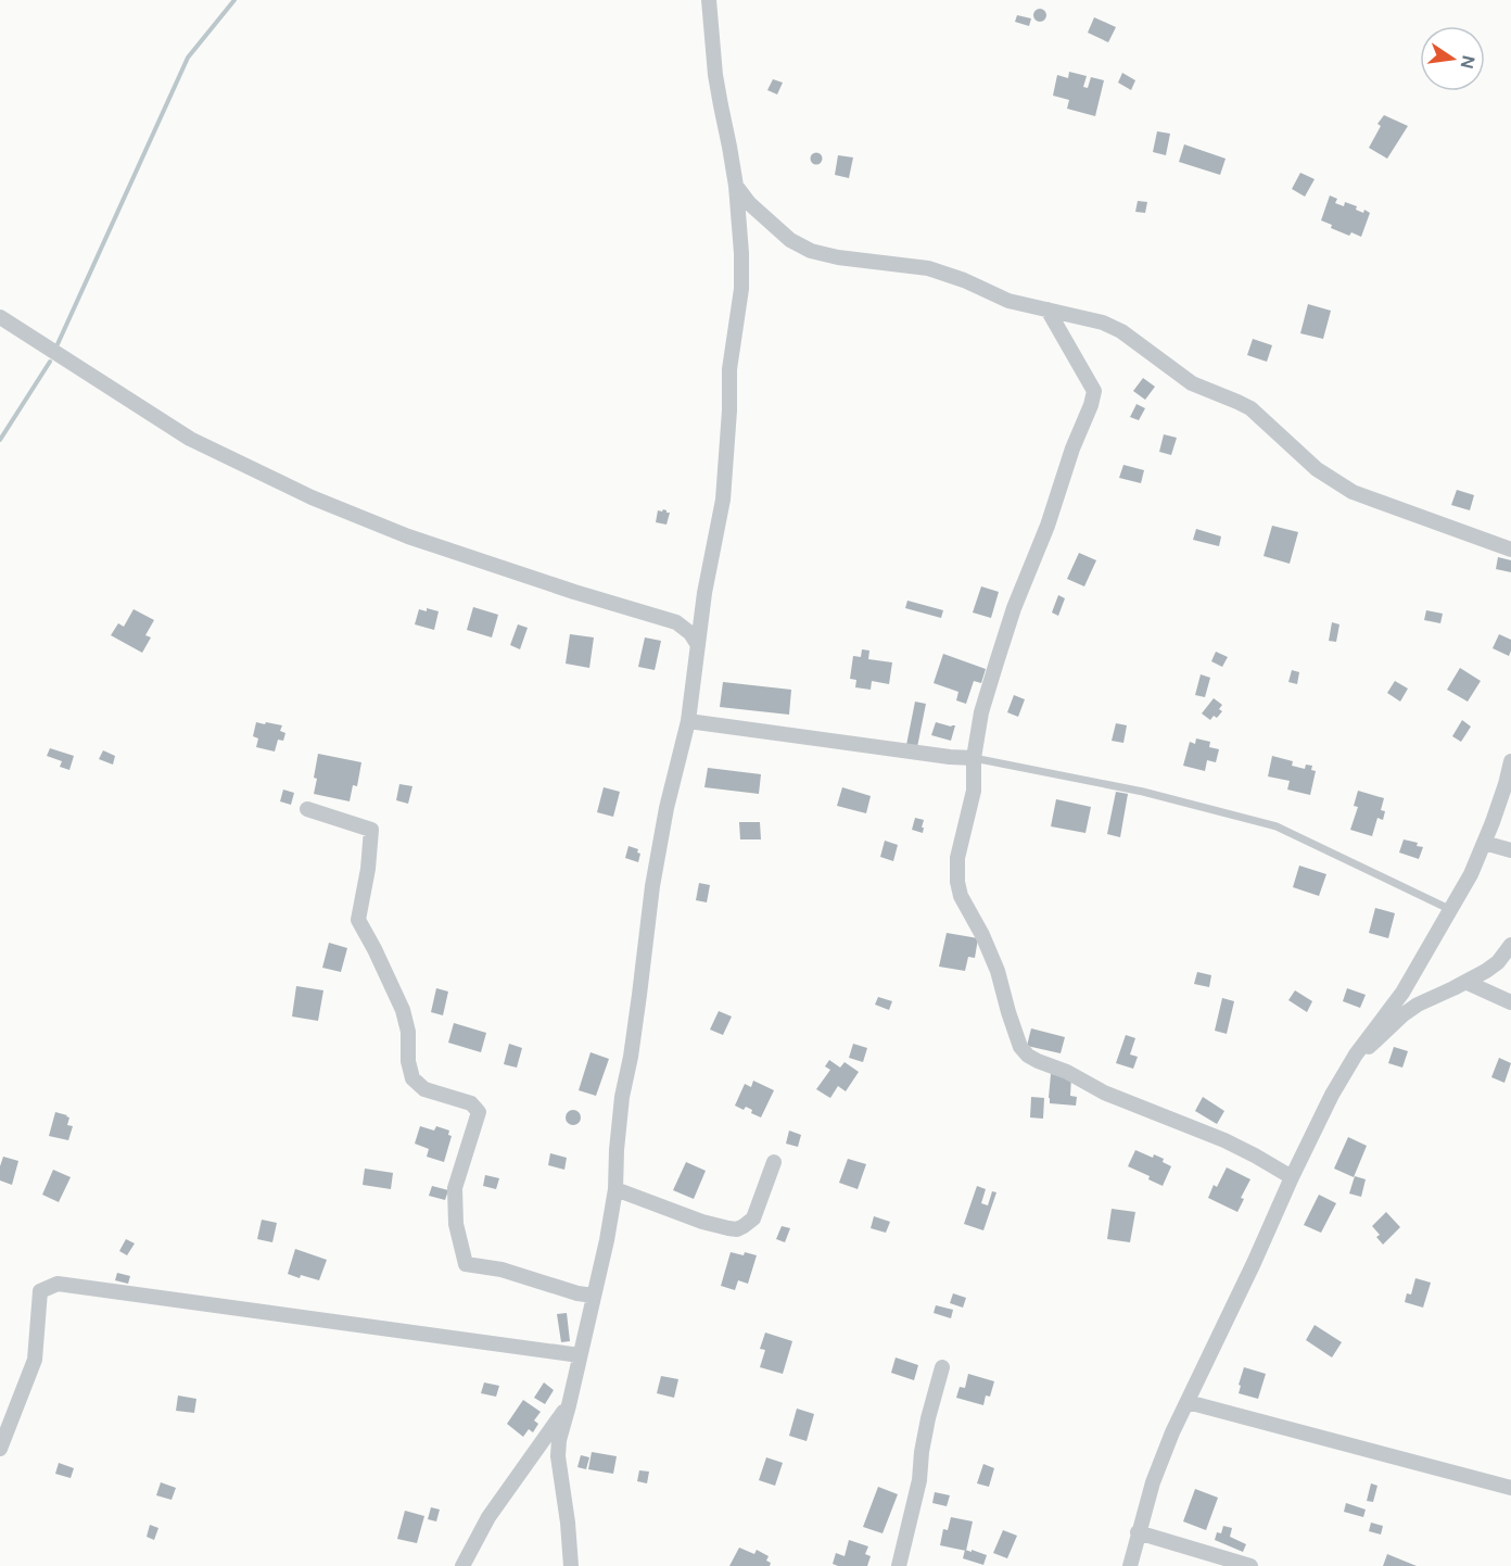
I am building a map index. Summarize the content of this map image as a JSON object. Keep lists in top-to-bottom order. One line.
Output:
{"north":"right"}
